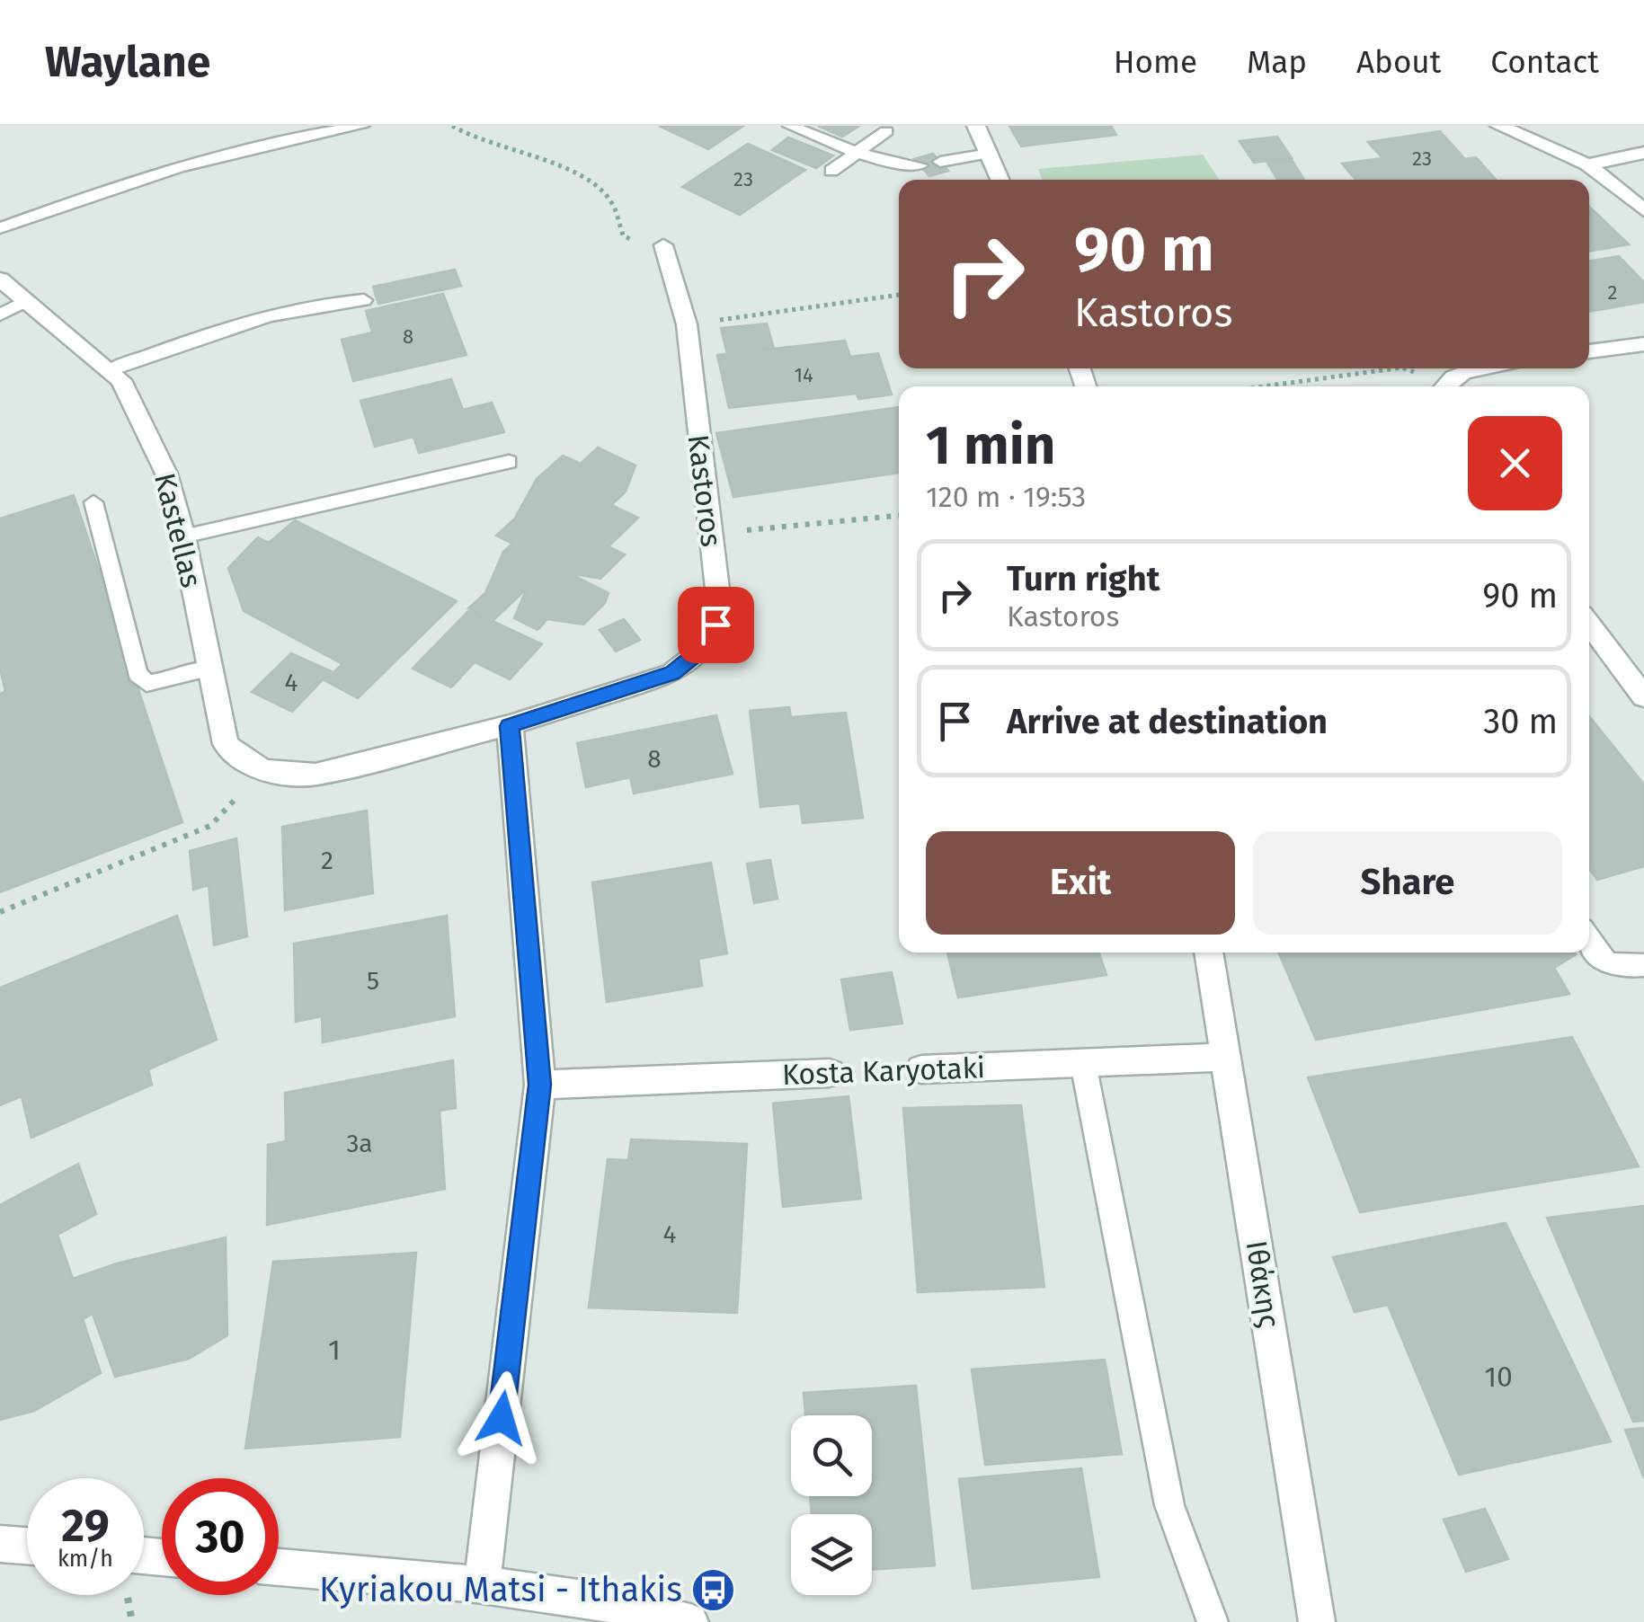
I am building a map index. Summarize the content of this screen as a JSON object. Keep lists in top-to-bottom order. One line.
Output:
{"streets":{"street":["Kastoros","Kastellas","Kosta Karyotaki","Ιθάκης"]},"crossings":[["Kastoros","Kastellas"],["Kosta Karyotaki","Ιθάκης"]],"places":{"bus stop":["Kyriakou Matsi - Ithakis"]},"house_numbers":["23","23","2","8","14","4","8","2","5","3a","4","1","10"],"page":{"header":"Waylane","nav":["Home","Map","About","Contact"],"turn":["90 m","Kastoros"],"heading":["1 min","120 m · 19:53"],"list":[{"name":"Turn right","note":"Kastoros","value":"90 m"},{"name":"Arrive at destination","value":"30 m"}],"buttons":["Exit","Share"],"speed":"29 km/h","limit":"30"}}
